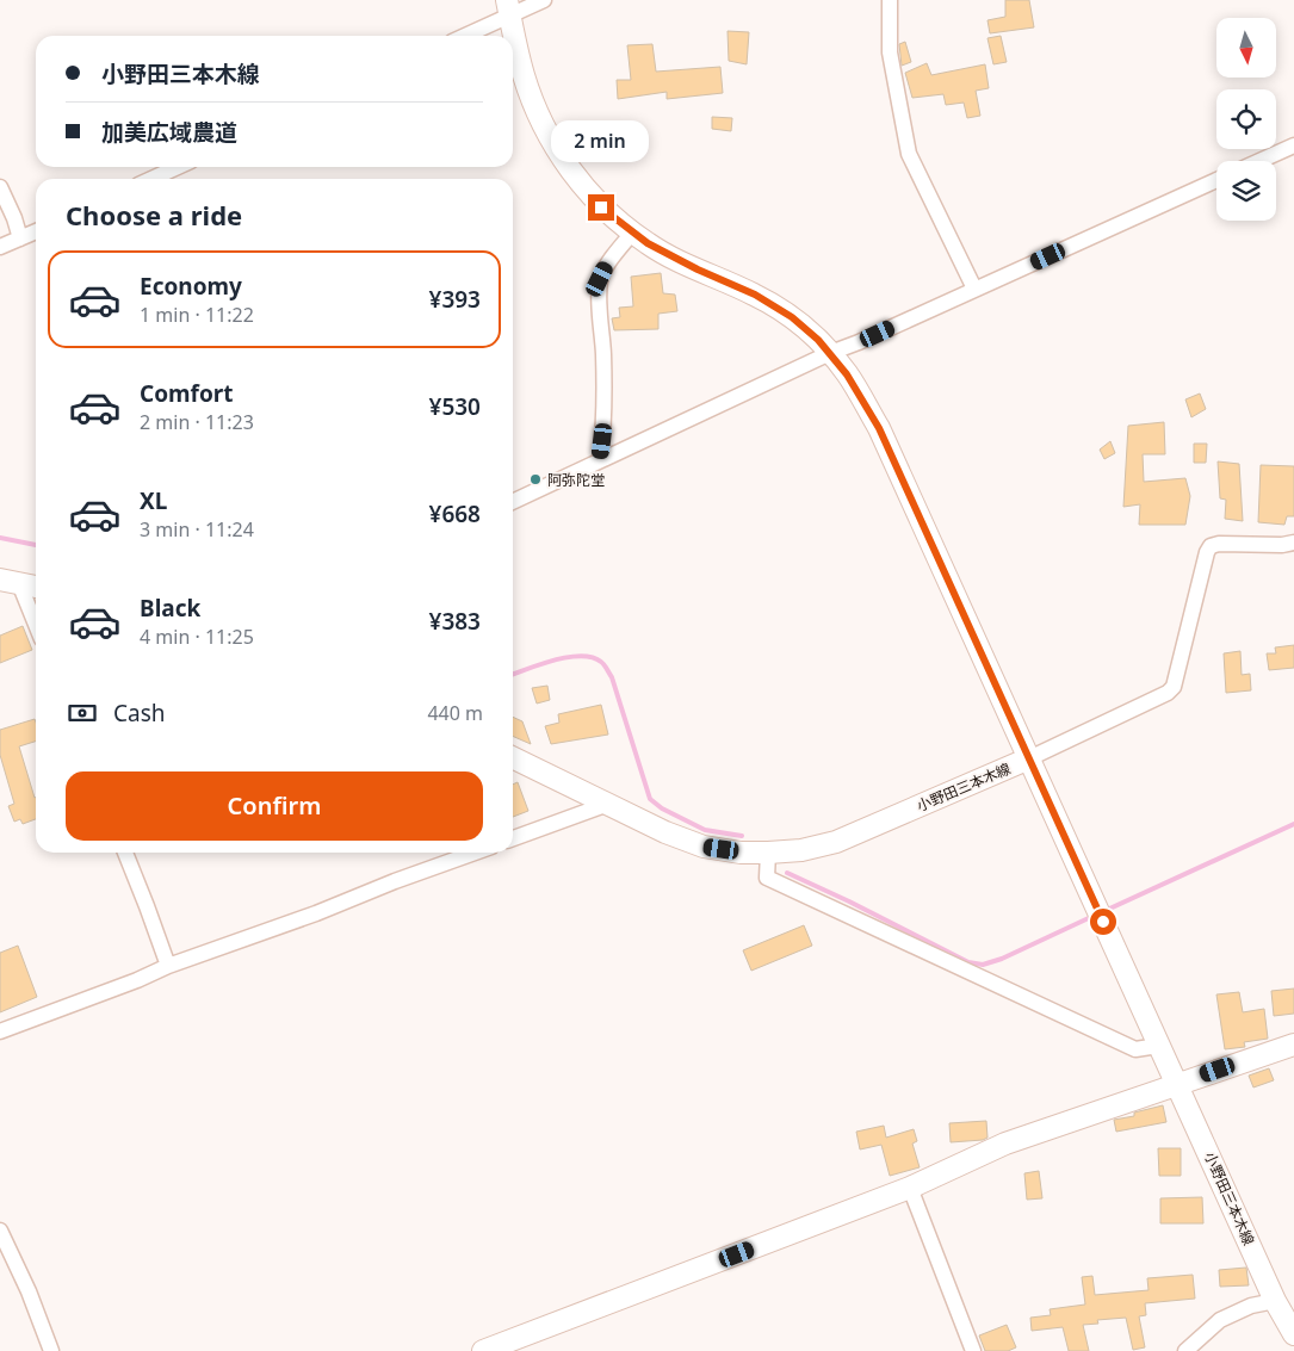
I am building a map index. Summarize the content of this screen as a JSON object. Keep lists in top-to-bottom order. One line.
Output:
{"streets":{"street":["小野田三本木線"]},"places":["阿弥陀堂"],"north":"bottom","page":{"banner":["小野田三本木線","加美広域農道"],"bubble":"2 min","heading":"Choose a ride","list":[{"name":"Economy","note":"1 min · 11:22","value":"¥393"},{"name":"Comfort","note":"2 min · 11:23","value":"¥530"},{"name":"XL","note":"3 min · 11:24","value":"¥668"},{"name":"Black","note":"4 min · 11:25","value":"¥383"}],"pay":["Cash","440 m"],"buttons":"Confirm"}}
